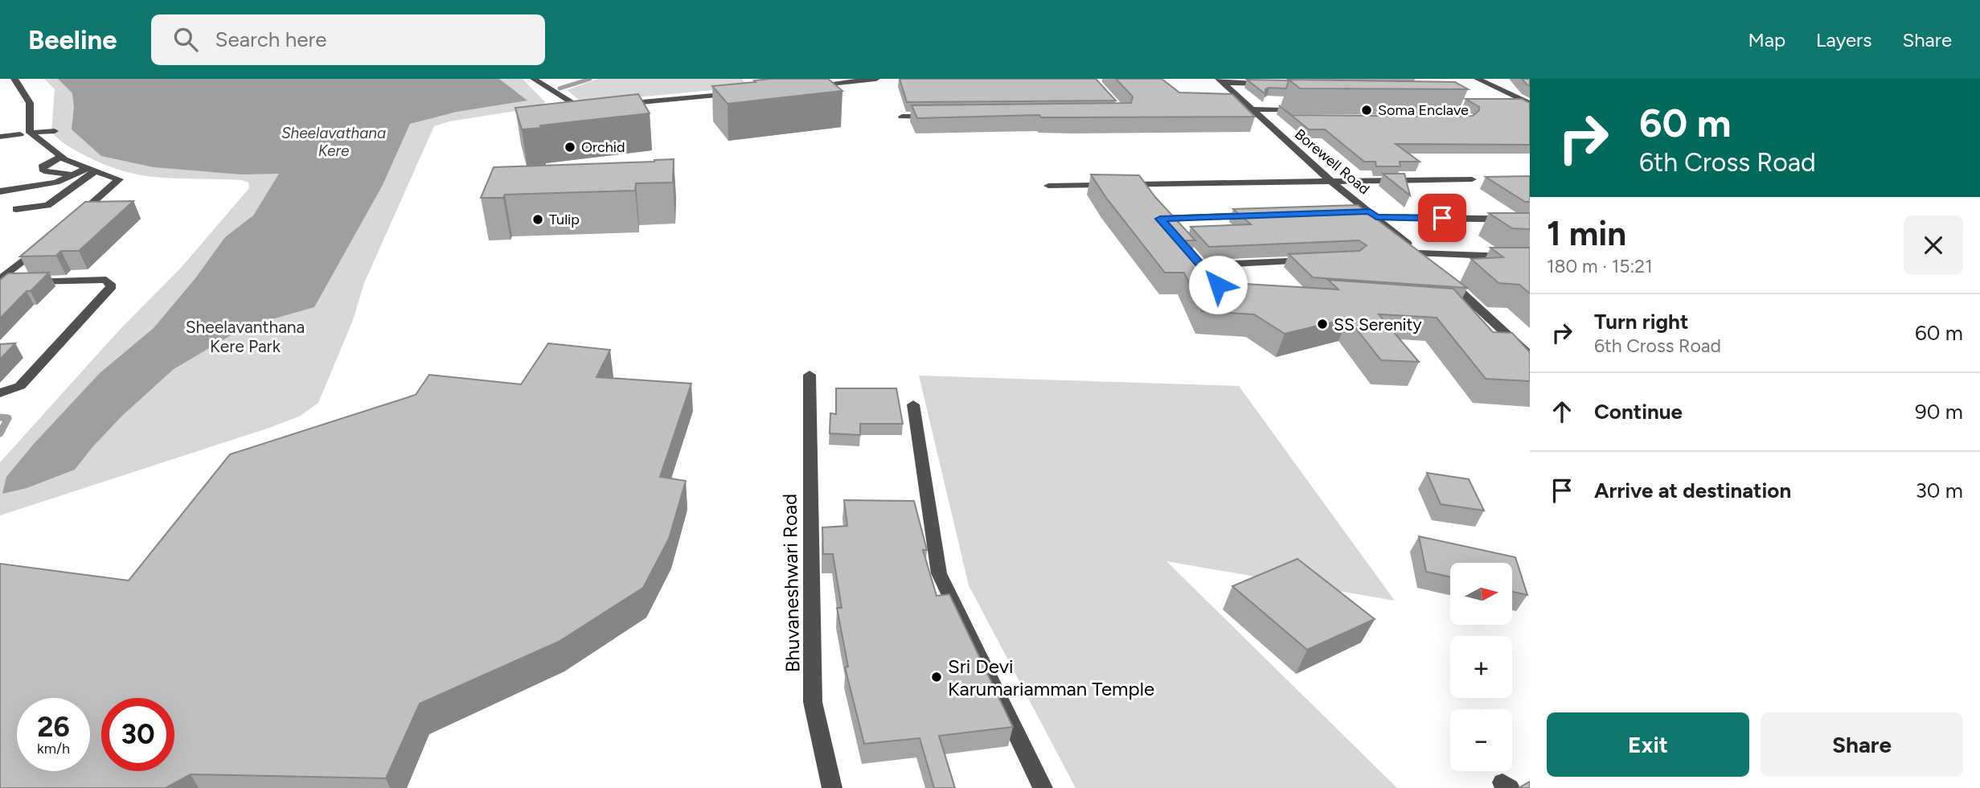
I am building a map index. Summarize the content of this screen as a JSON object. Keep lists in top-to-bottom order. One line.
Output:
{"streets":{"street":["Borewell Road","Bhuvaneshwari Road"]},"water":["Sheelavathana Kere"],"parks":["Sheelavanthana Kere Park"],"places":["Soma Enclave","Orchid","Tulip","SS Serenity","Sri Devi Karumariamman Temple"],"north":"right","page":{"header":"Beeline","search":"Search here","nav":["Map","Layers","Share"],"turn":["60 m","6th Cross Road"],"heading":["1 min","180 m · 15:21"],"list":[{"name":"Turn right","note":"6th Cross Road","value":"60 m"},{"name":"Continue","value":"90 m"},{"name":"Arrive at destination","value":"30 m"}],"map_buttons":["+","−"],"speed":"26 km/h","limit":"30","buttons":["Exit","Share"]}}
